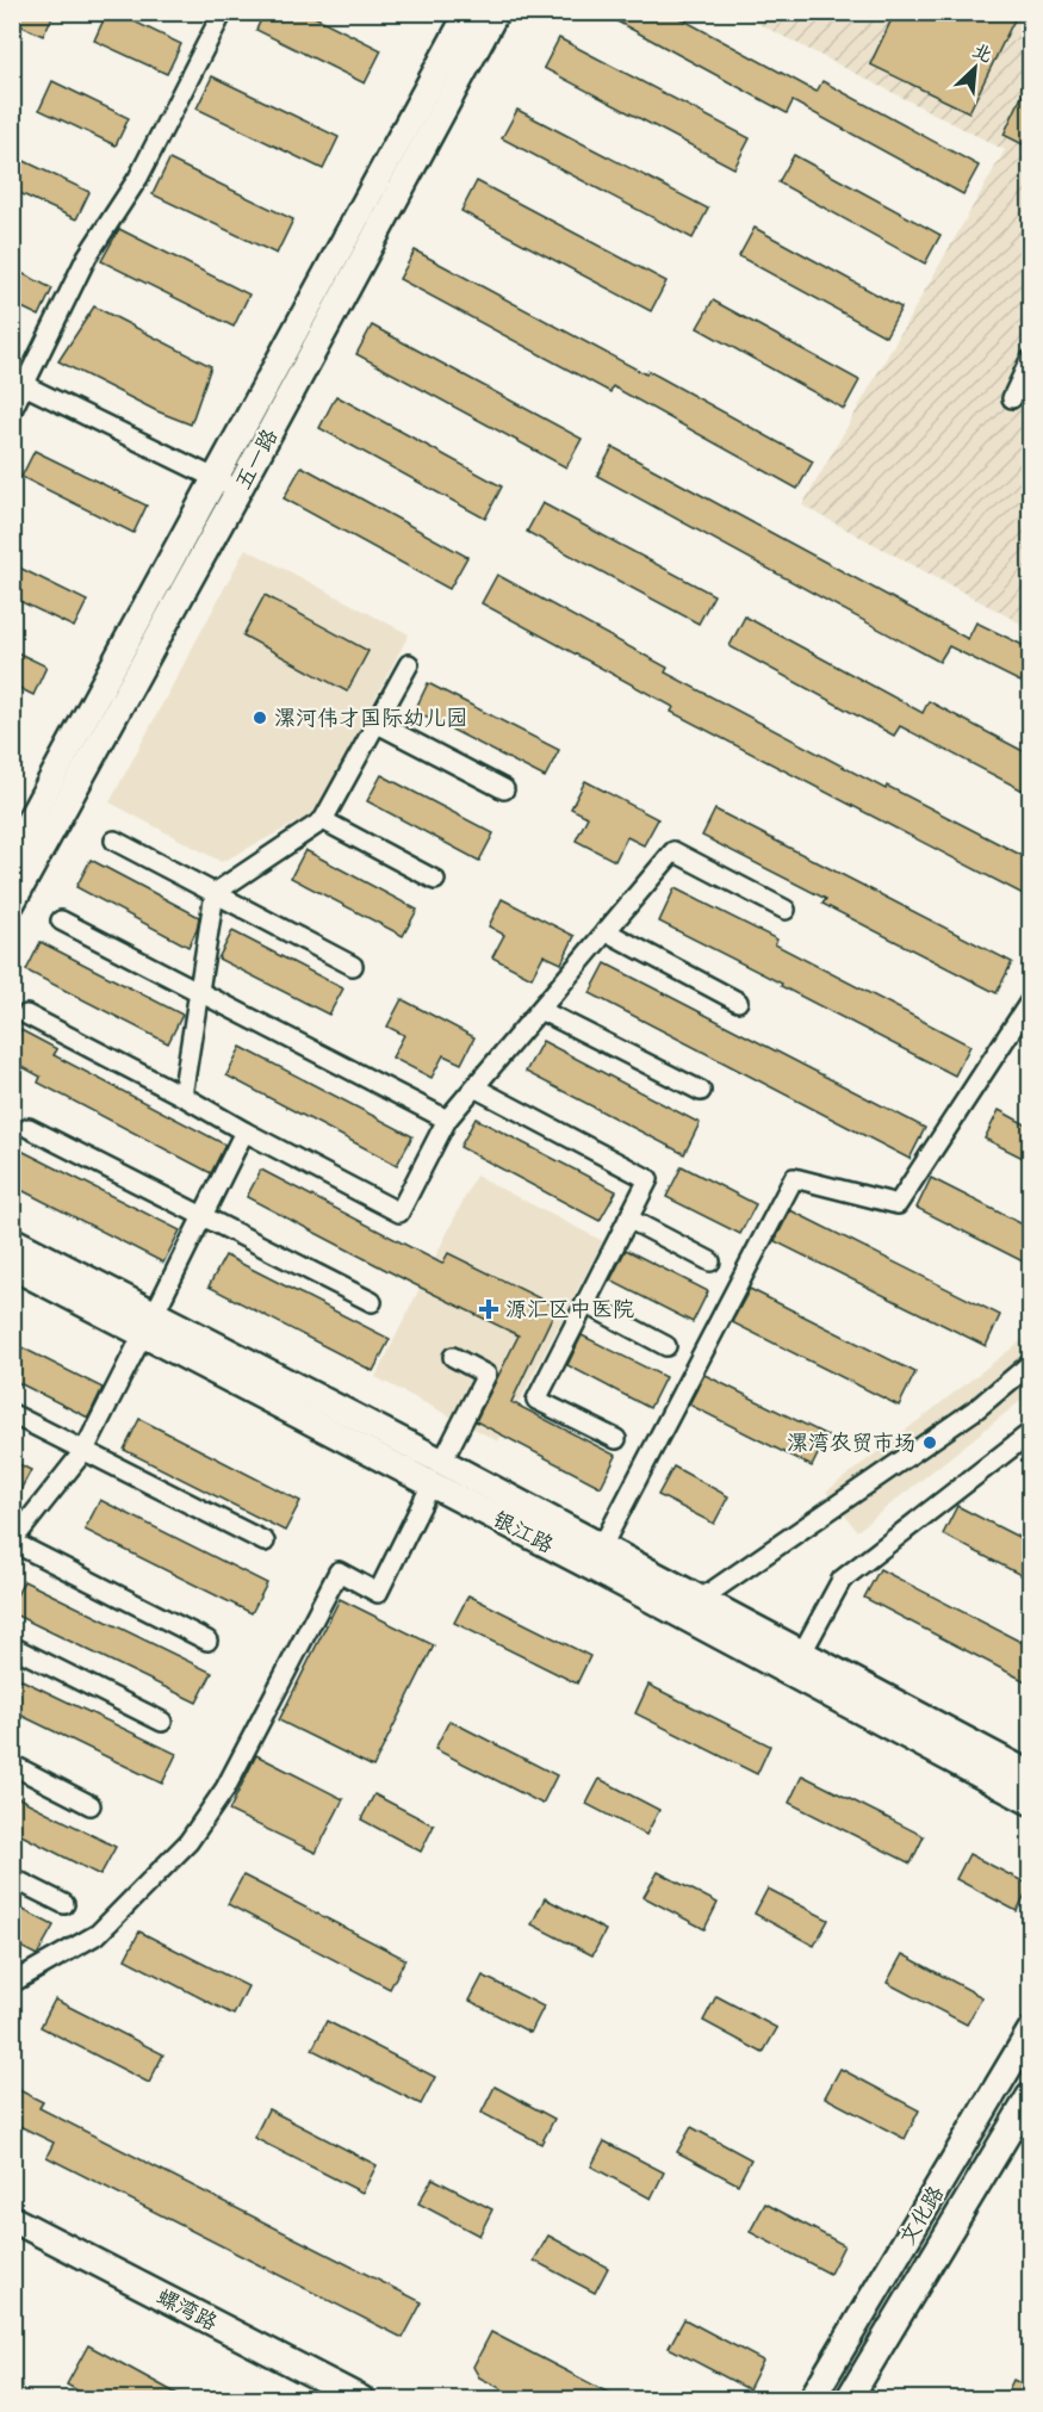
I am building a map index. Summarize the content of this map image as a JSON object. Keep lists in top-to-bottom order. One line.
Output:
{"streets":{"street":["五一路","银江路","文化路","螺湾路"]},"places":{"other":["漯河伟才国际幼儿园","漯湾农贸市场"],"health":["源汇区中医院"]},"north":"top right"}
